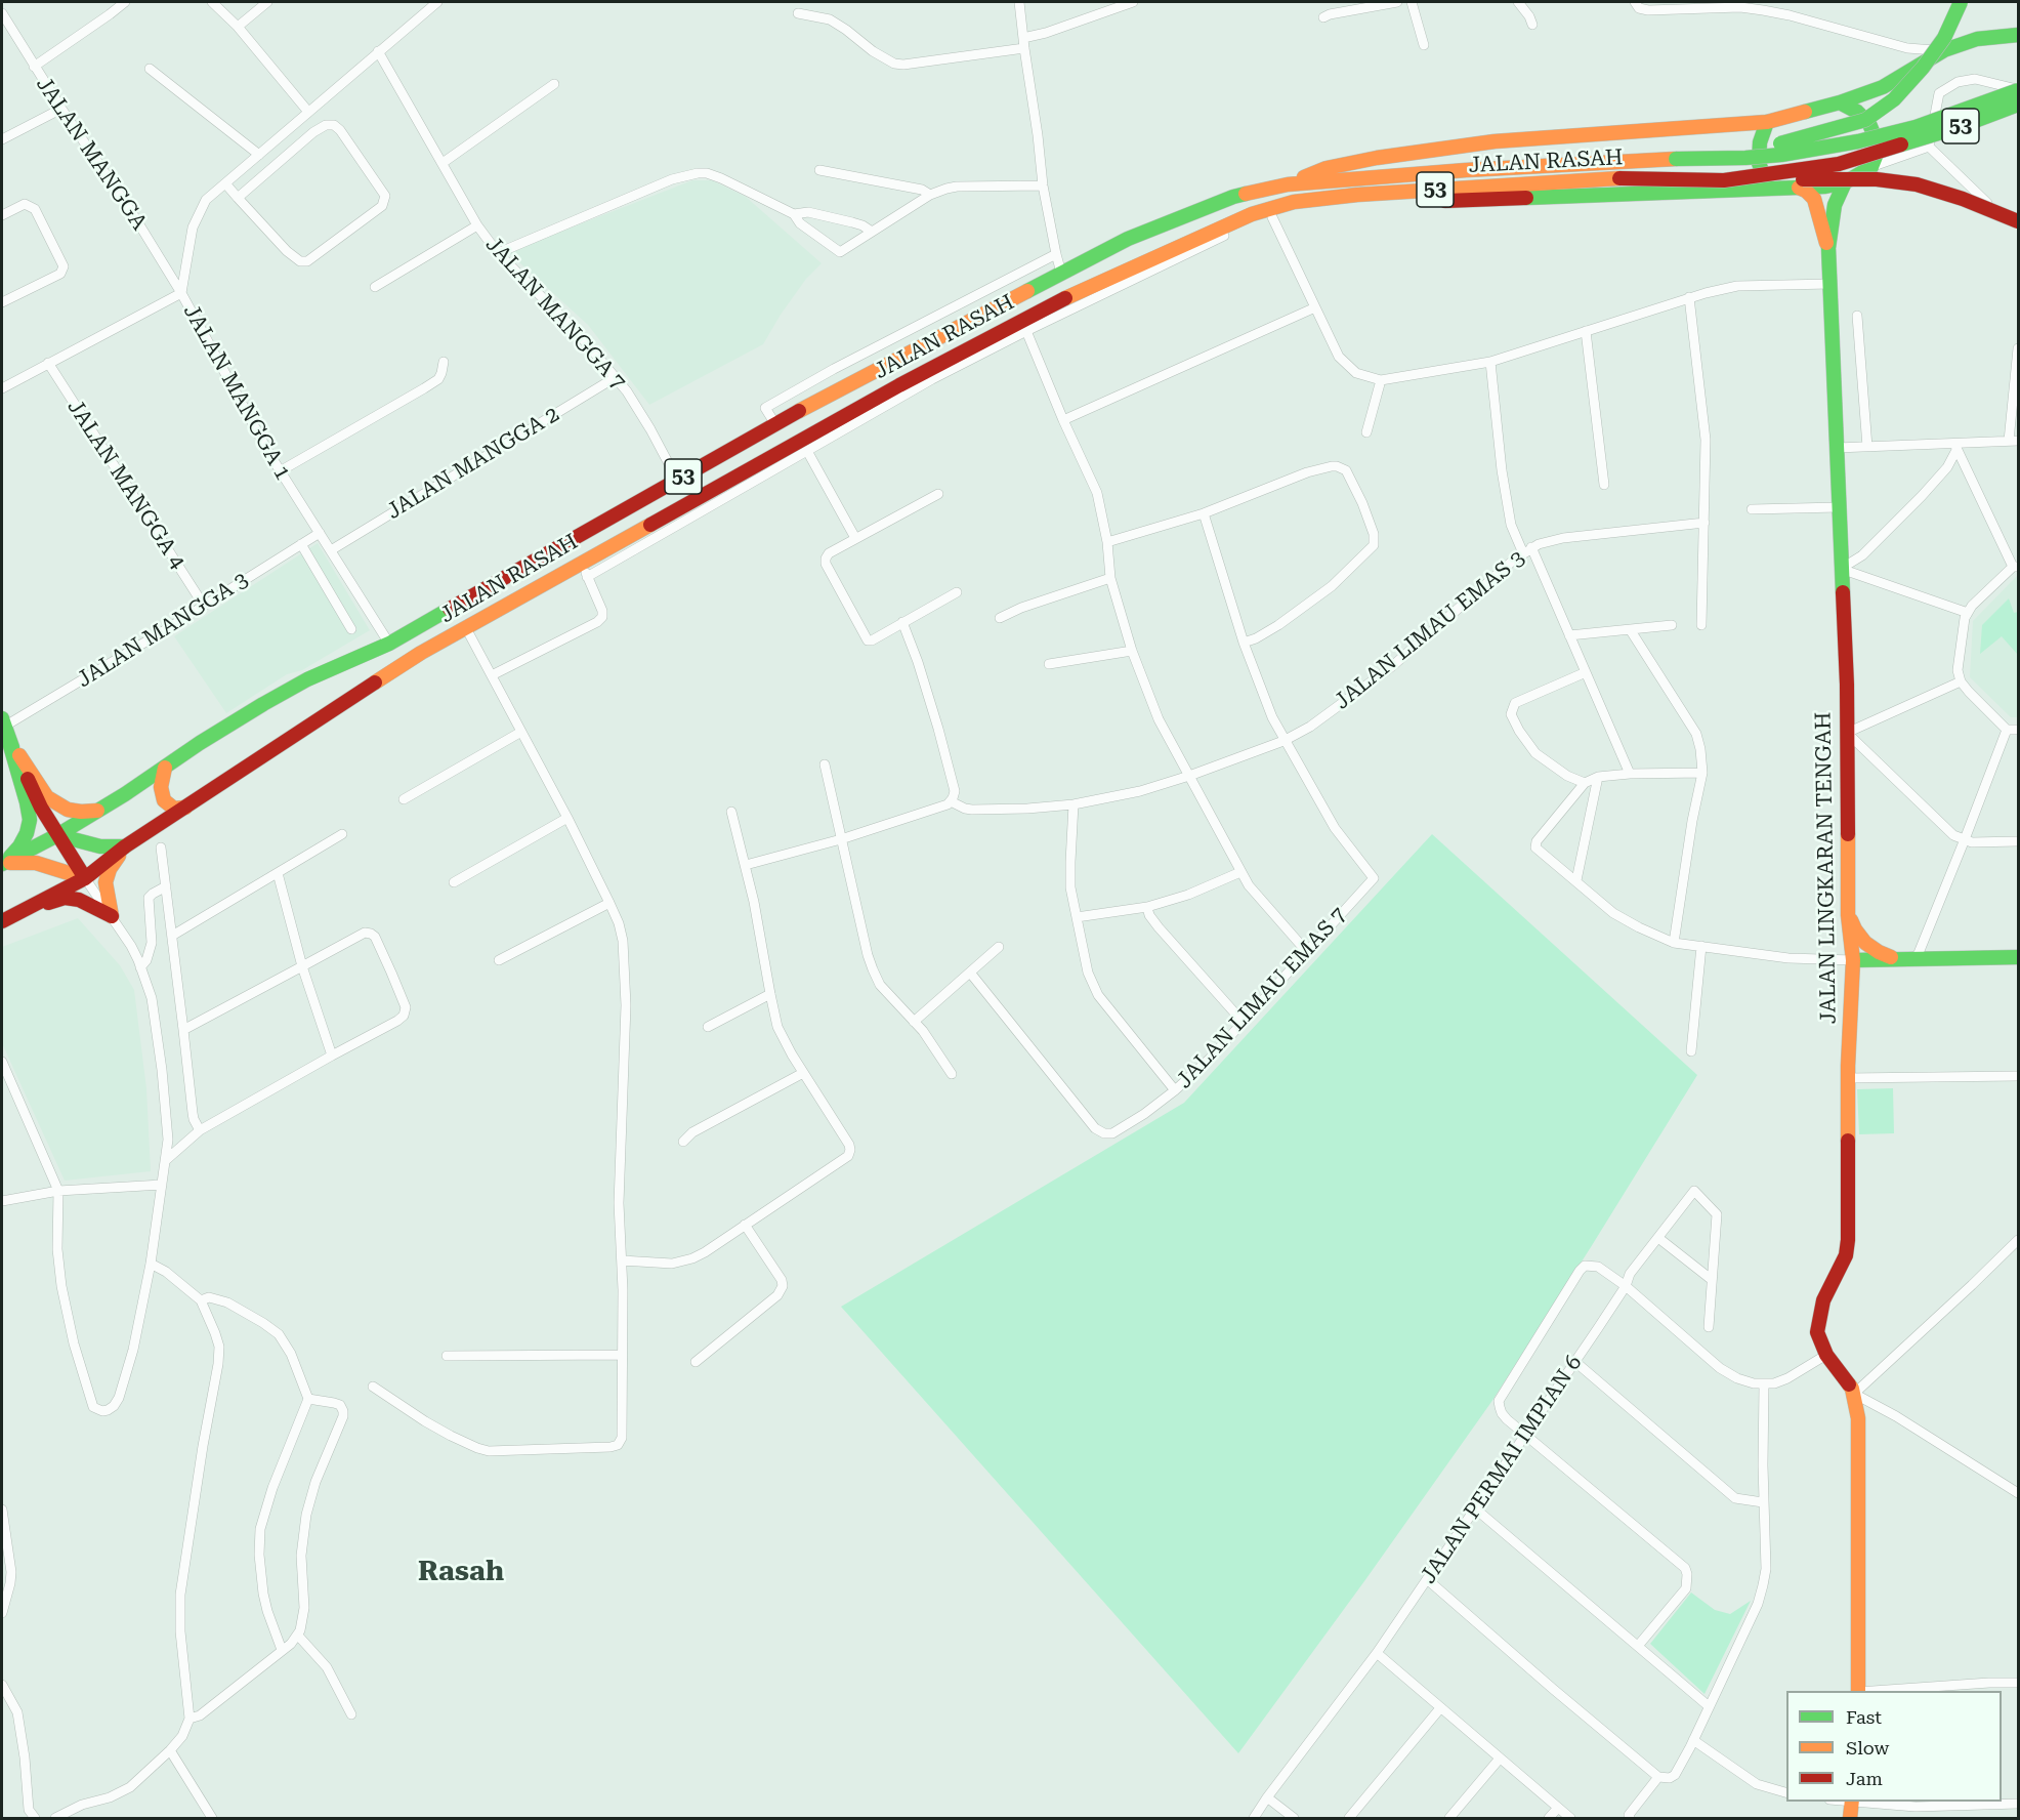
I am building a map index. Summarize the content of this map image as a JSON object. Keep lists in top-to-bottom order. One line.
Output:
{"streets":{"main road":["53","JALAN RASAH","JALAN LINGKARAN TENGAH"],"street":["JALAN MANGGA","JALAN MANGGA 7","JALAN MANGGA 1","JALAN MANGGA 2","JALAN MANGGA 4","JALAN MANGGA 3","JALAN LIMAU EMAS 3","JALAN LIMAU EMAS 7","JALAN PERMAI IMPIAN 6"]},"crossings":[["JALAN MANGGA","JALAN MANGGA 1"],["JALAN RASAH","JALAN MANGGA 7"],["JALAN RASAH","JALAN MANGGA 1"],["JALAN MANGGA 7","JALAN MANGGA 1"],["JALAN MANGGA 7","JALAN MANGGA 2"],["JALAN MANGGA 1","JALAN MANGGA 2"],["JALAN MANGGA 1","JALAN MANGGA 3"],["JALAN MANGGA 4","JALAN MANGGA 3"],["JALAN LIMAU EMAS 3","JALAN LIMAU EMAS 7"]],"districts":["Rasah"],"legend":["Fast","Slow","Jam"]}
